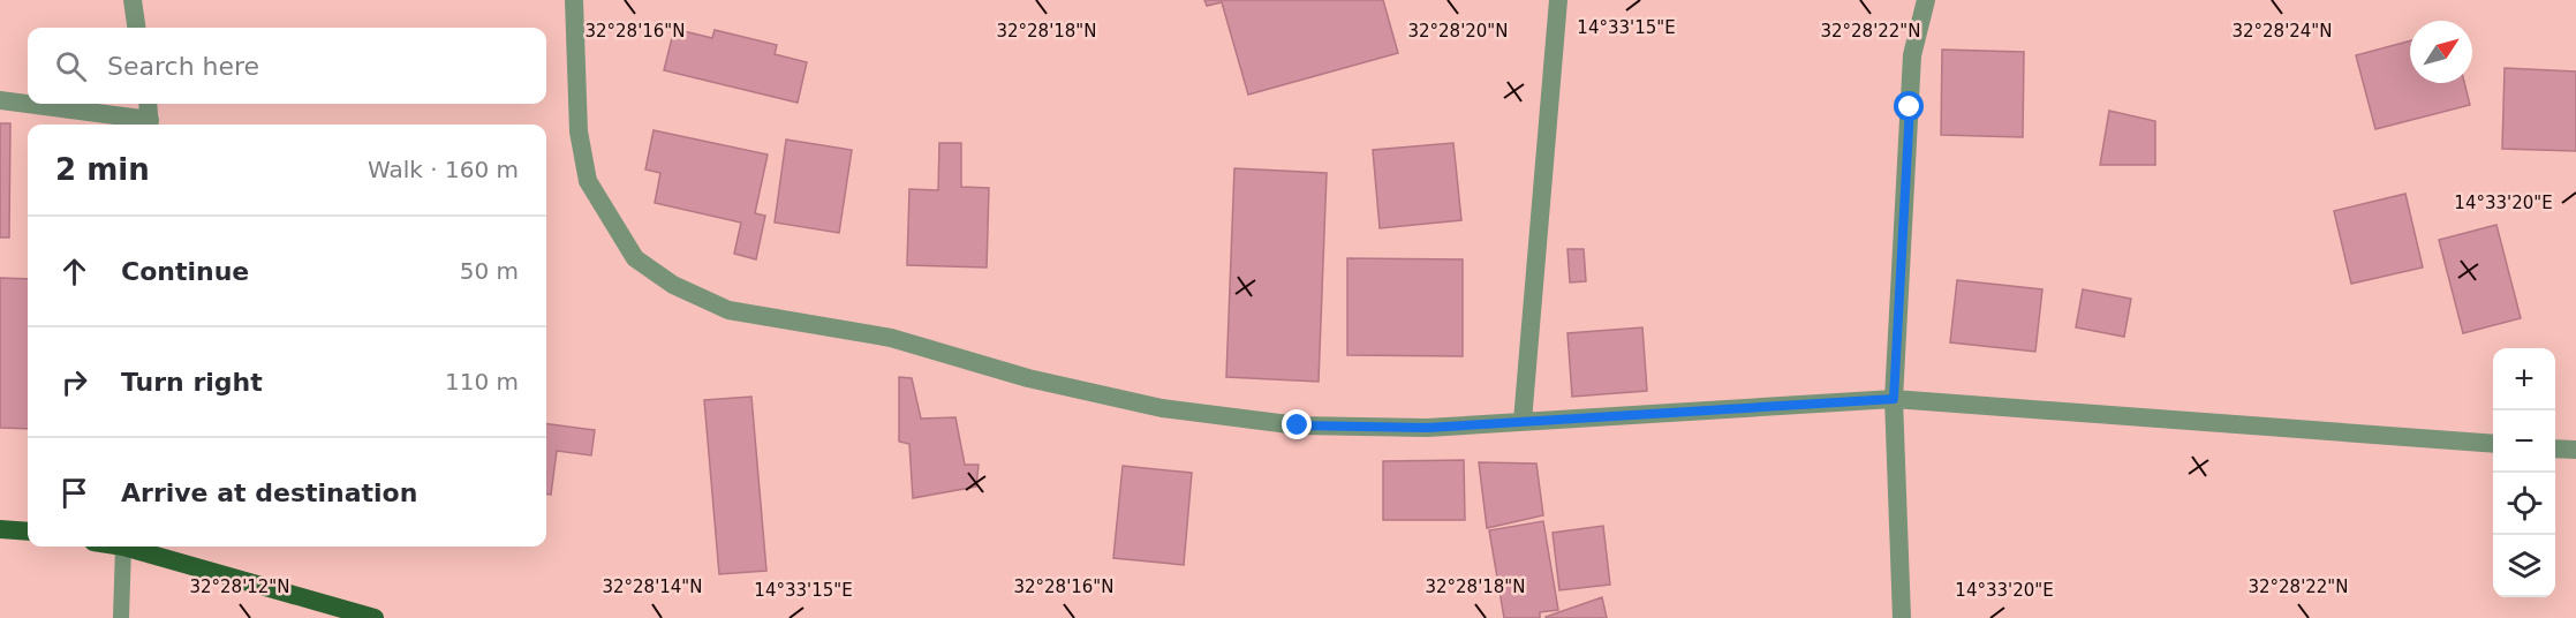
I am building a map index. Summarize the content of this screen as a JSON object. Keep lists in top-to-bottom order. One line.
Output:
{"north":"top right","page":{"search":"Search here","heading":["2 min","Walk · 160 m"],"list":[["Continue","50 m"],["Turn right","110 m"],"Arrive at destination"],"map_buttons":["+","−"]},"coordinates":["14°33'15\"E","32°28'18\"N","32°28'24\"N","32°28'16\"N","32°28'20\"N","32°28'22\"N","14°33'20\"E","32°28'12\"N","32°28'14\"N"]}
